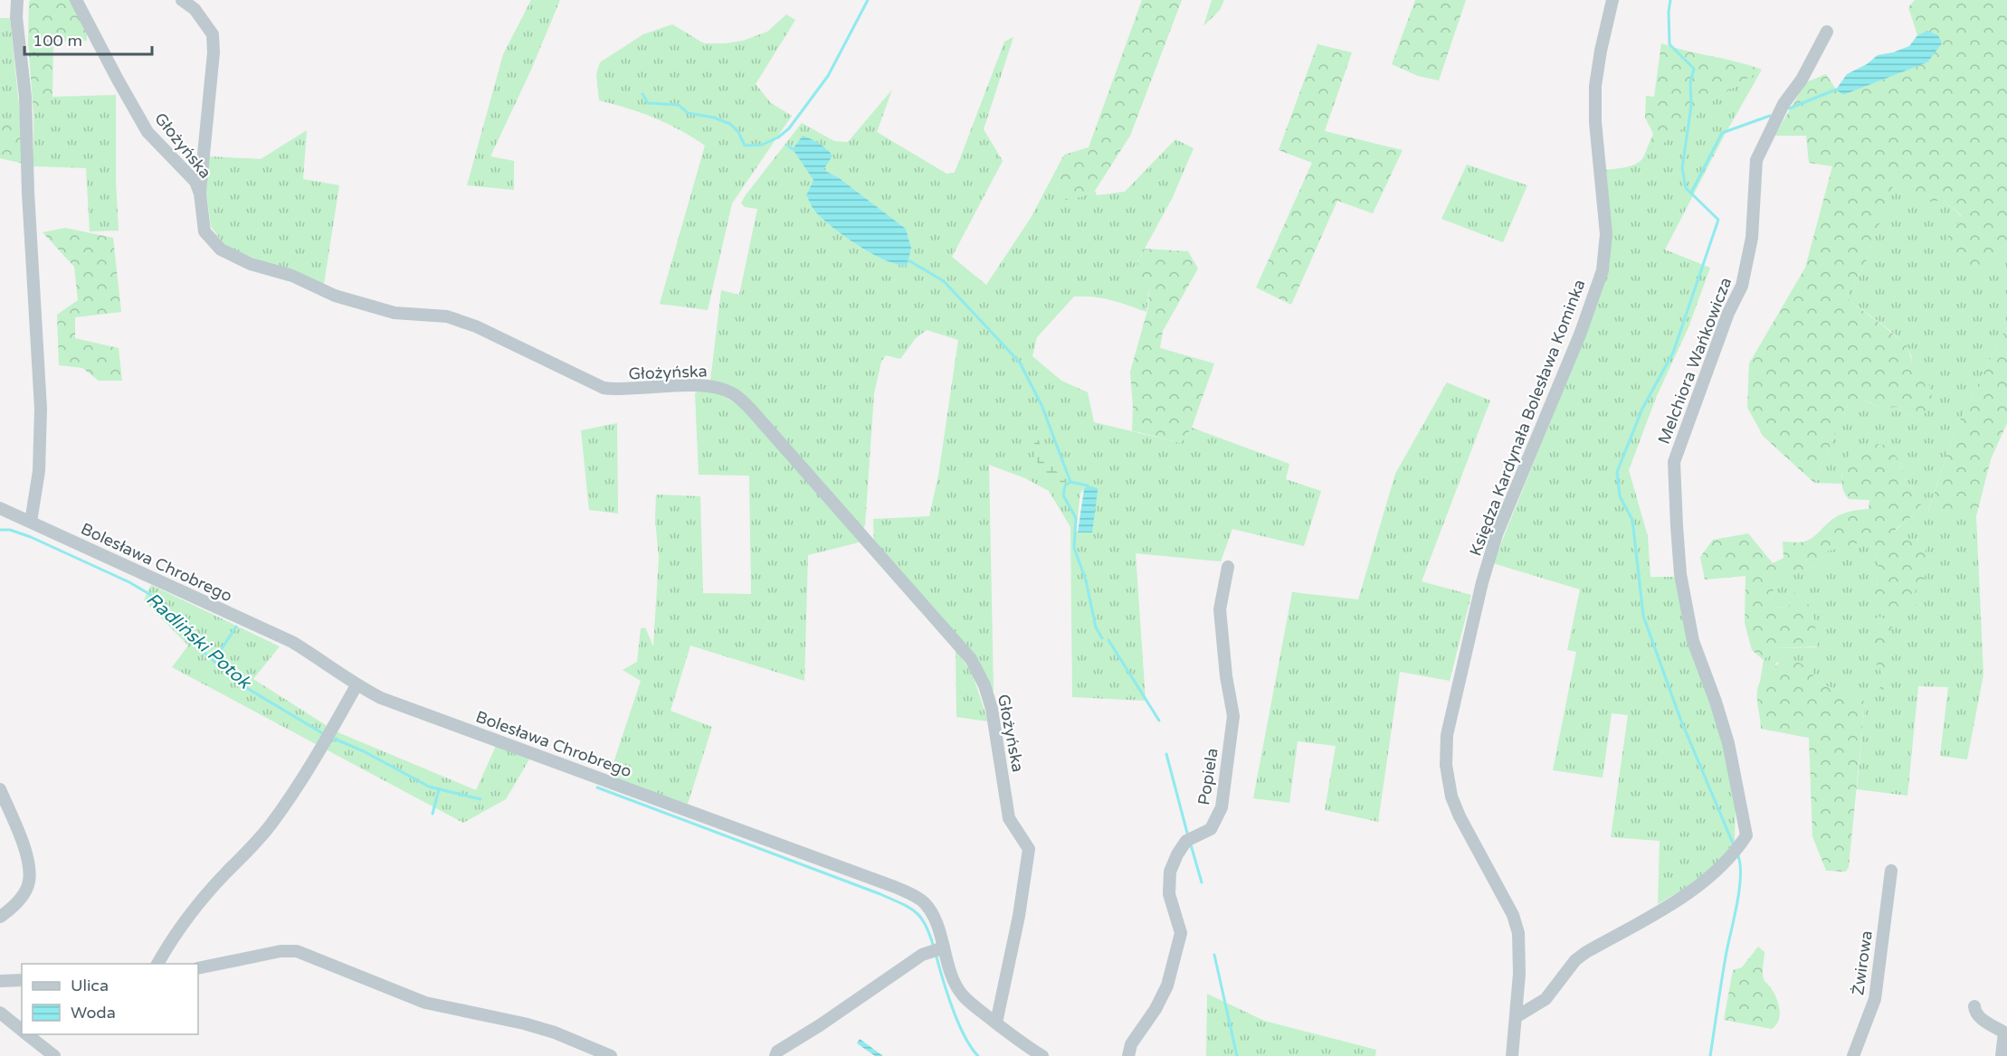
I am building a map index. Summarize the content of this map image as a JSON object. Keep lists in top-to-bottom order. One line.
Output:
{"streets":{"street":["Głożyńska","Melchiora Wańkowicza","Księdza Kardynała Bolesława Kominka","Bolesława Chrobrego","Popiela","Żwirowa"]},"crossings":[["Głożyńska","Bolesława Chrobrego"],["Melchiora Wańkowicza","Księdza Kardynała Bolesława Kominka"]],"water":["Radliński Potok"],"legend":["Ulica","Woda"],"scale_bar":"100 m"}
